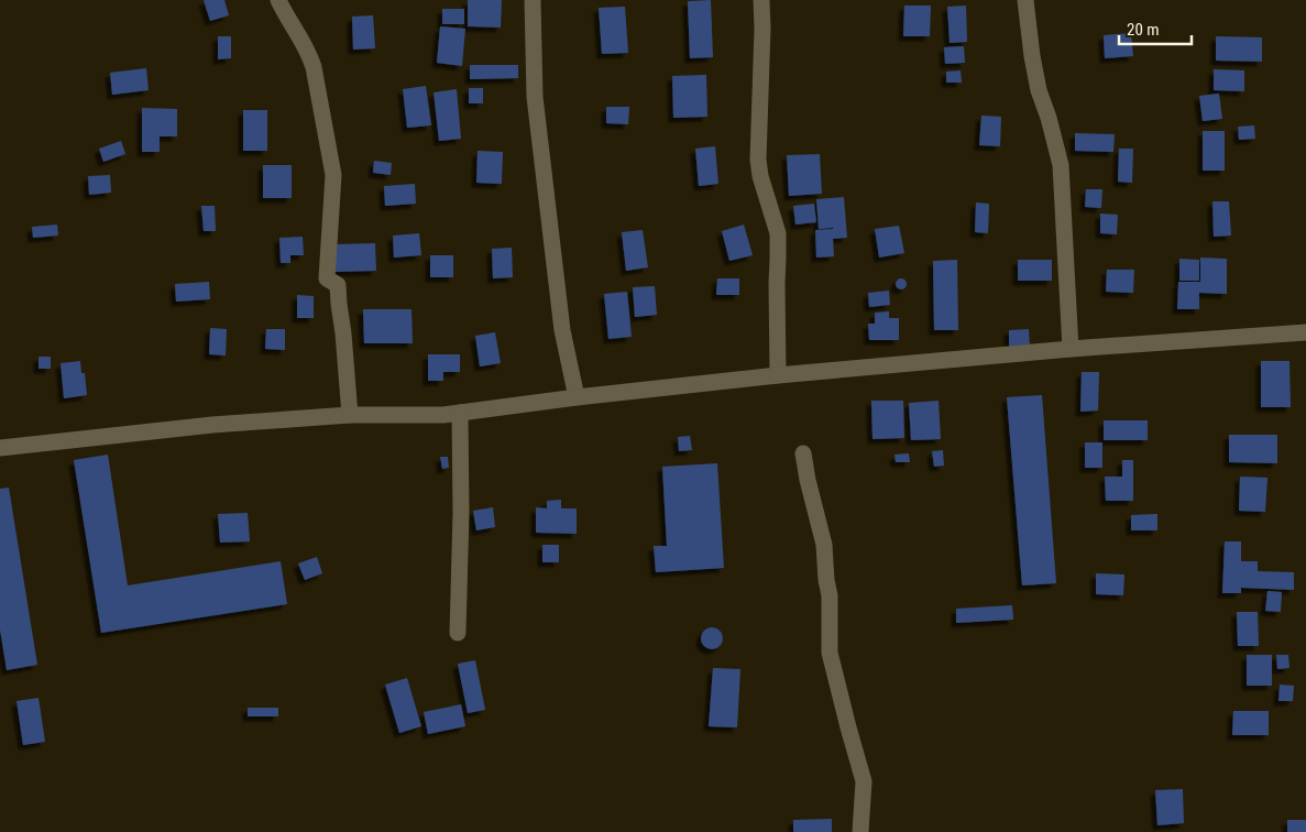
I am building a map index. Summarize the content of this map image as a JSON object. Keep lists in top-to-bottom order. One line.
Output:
{"scale_bar":"20 m"}
